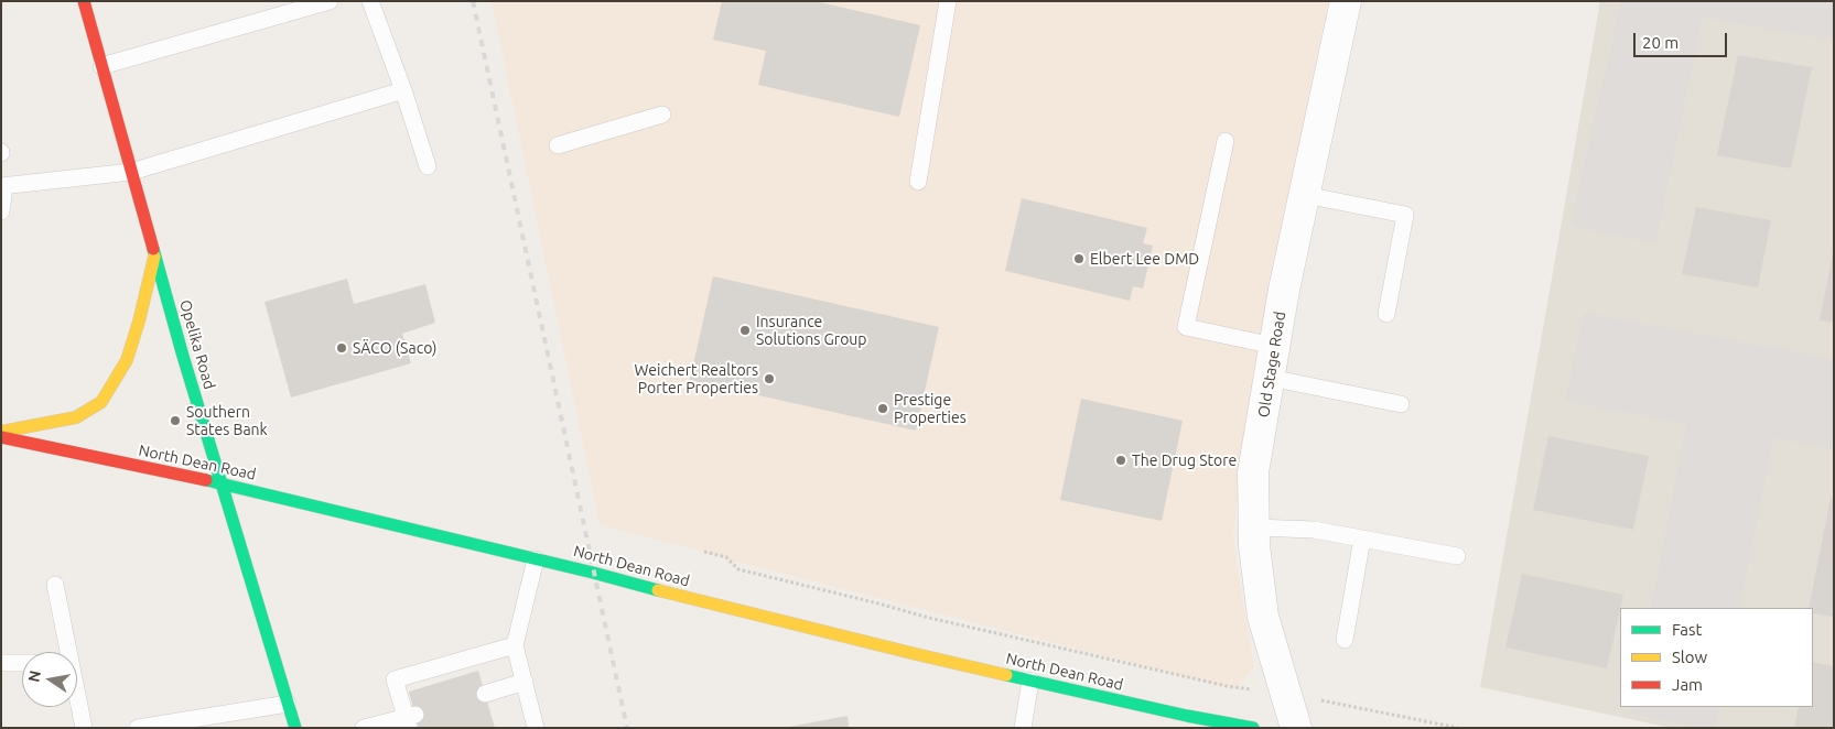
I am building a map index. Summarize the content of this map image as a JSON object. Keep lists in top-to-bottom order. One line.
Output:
{"streets":{"street":["Opelika Road","Old Stage Road","North Dean Road"]},"crossings":[["Opelika Road","North Dean Road"]],"places":["Elbert Lee DMD","Insurance Solutions Group","SÄCO (Saco)","Weichert Realtors Porter Properties","Prestige Properties","Southern States Bank","The Drug Store"],"legend":["Fast","Slow","Jam"],"scale_bar":"20 m","north":"left"}
